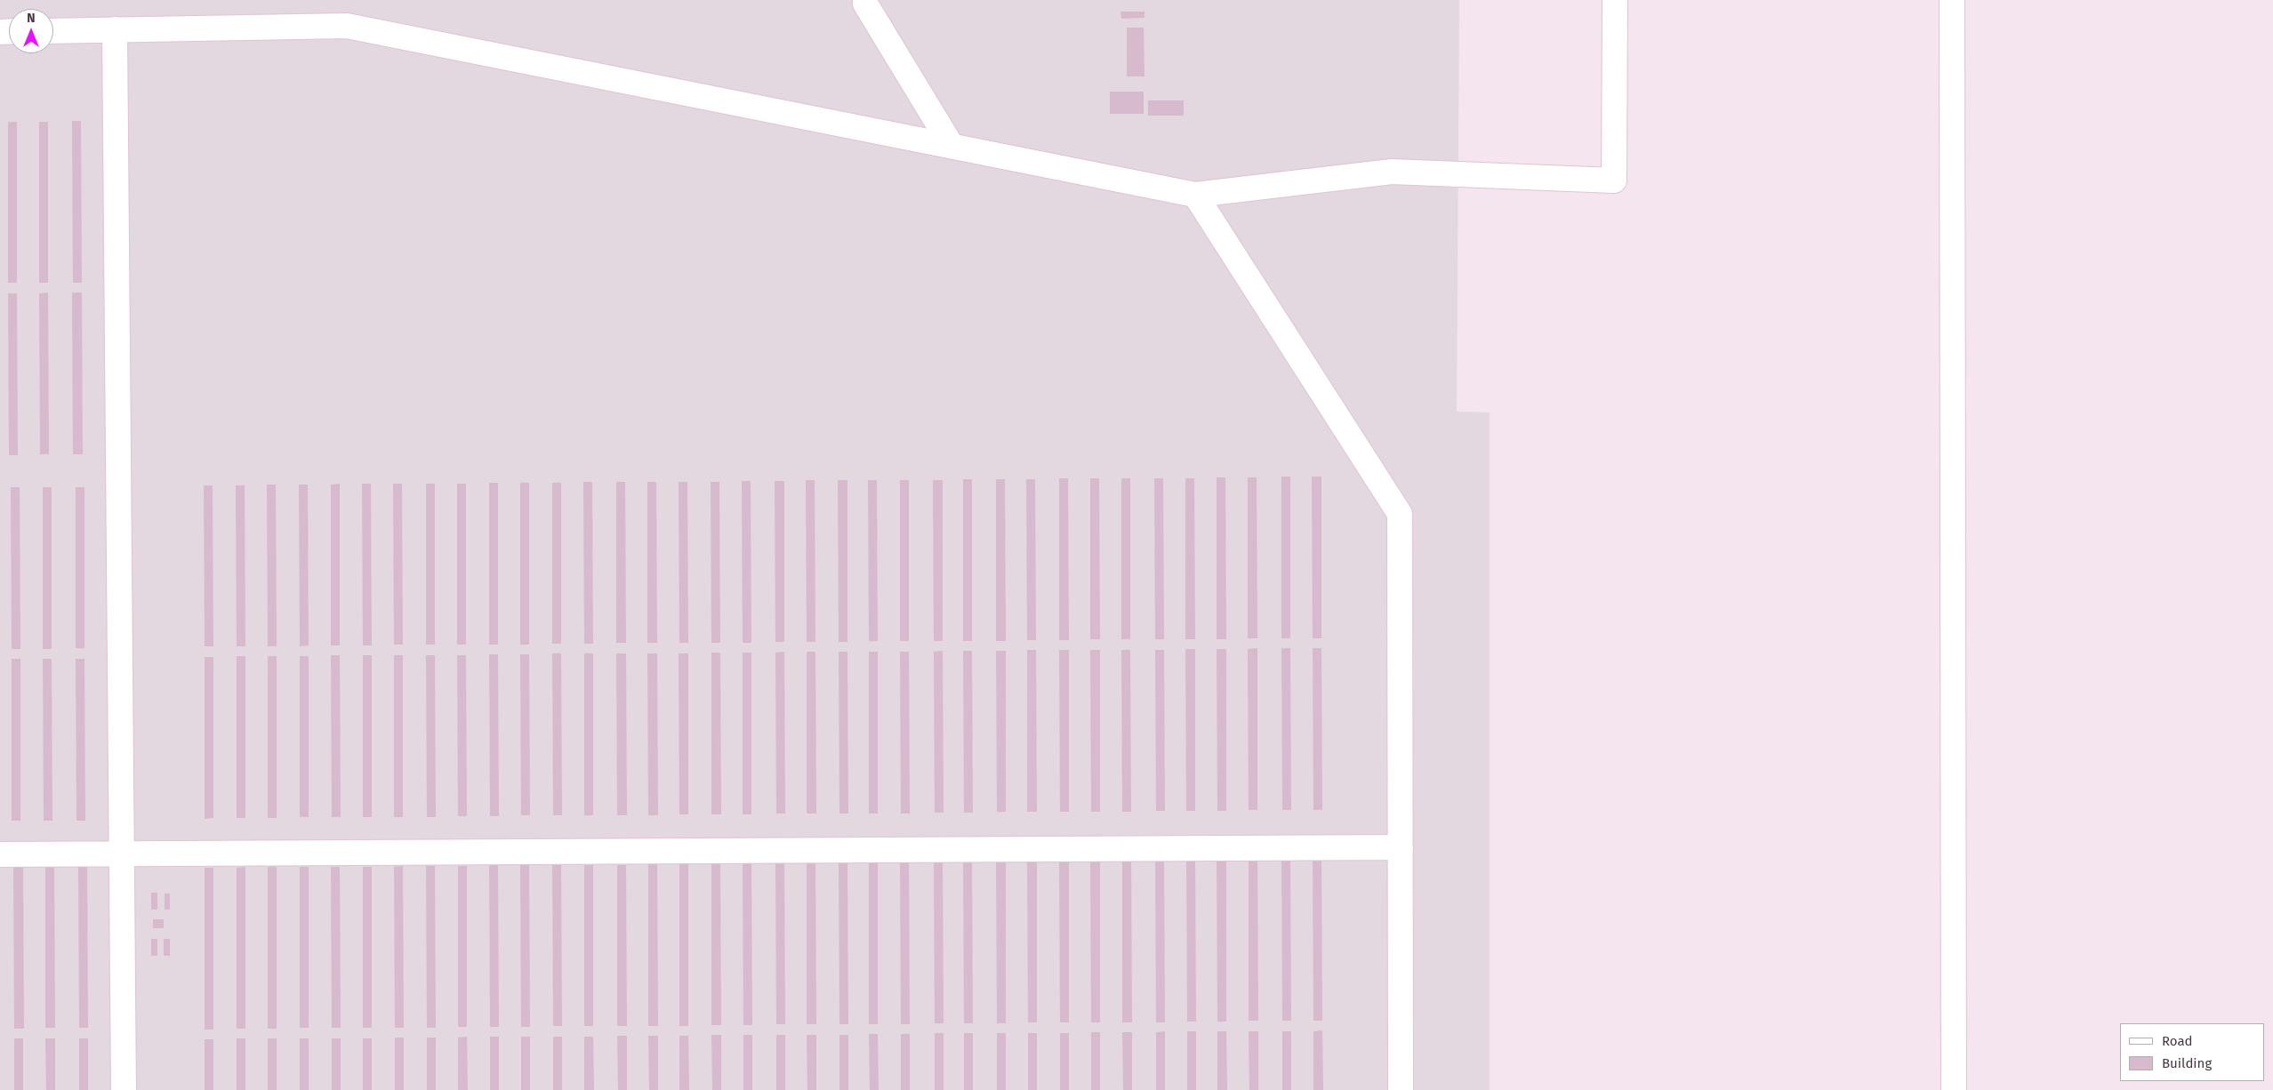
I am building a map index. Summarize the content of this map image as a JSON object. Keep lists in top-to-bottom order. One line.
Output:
{"legend":["Road","Building"],"north":"top"}
